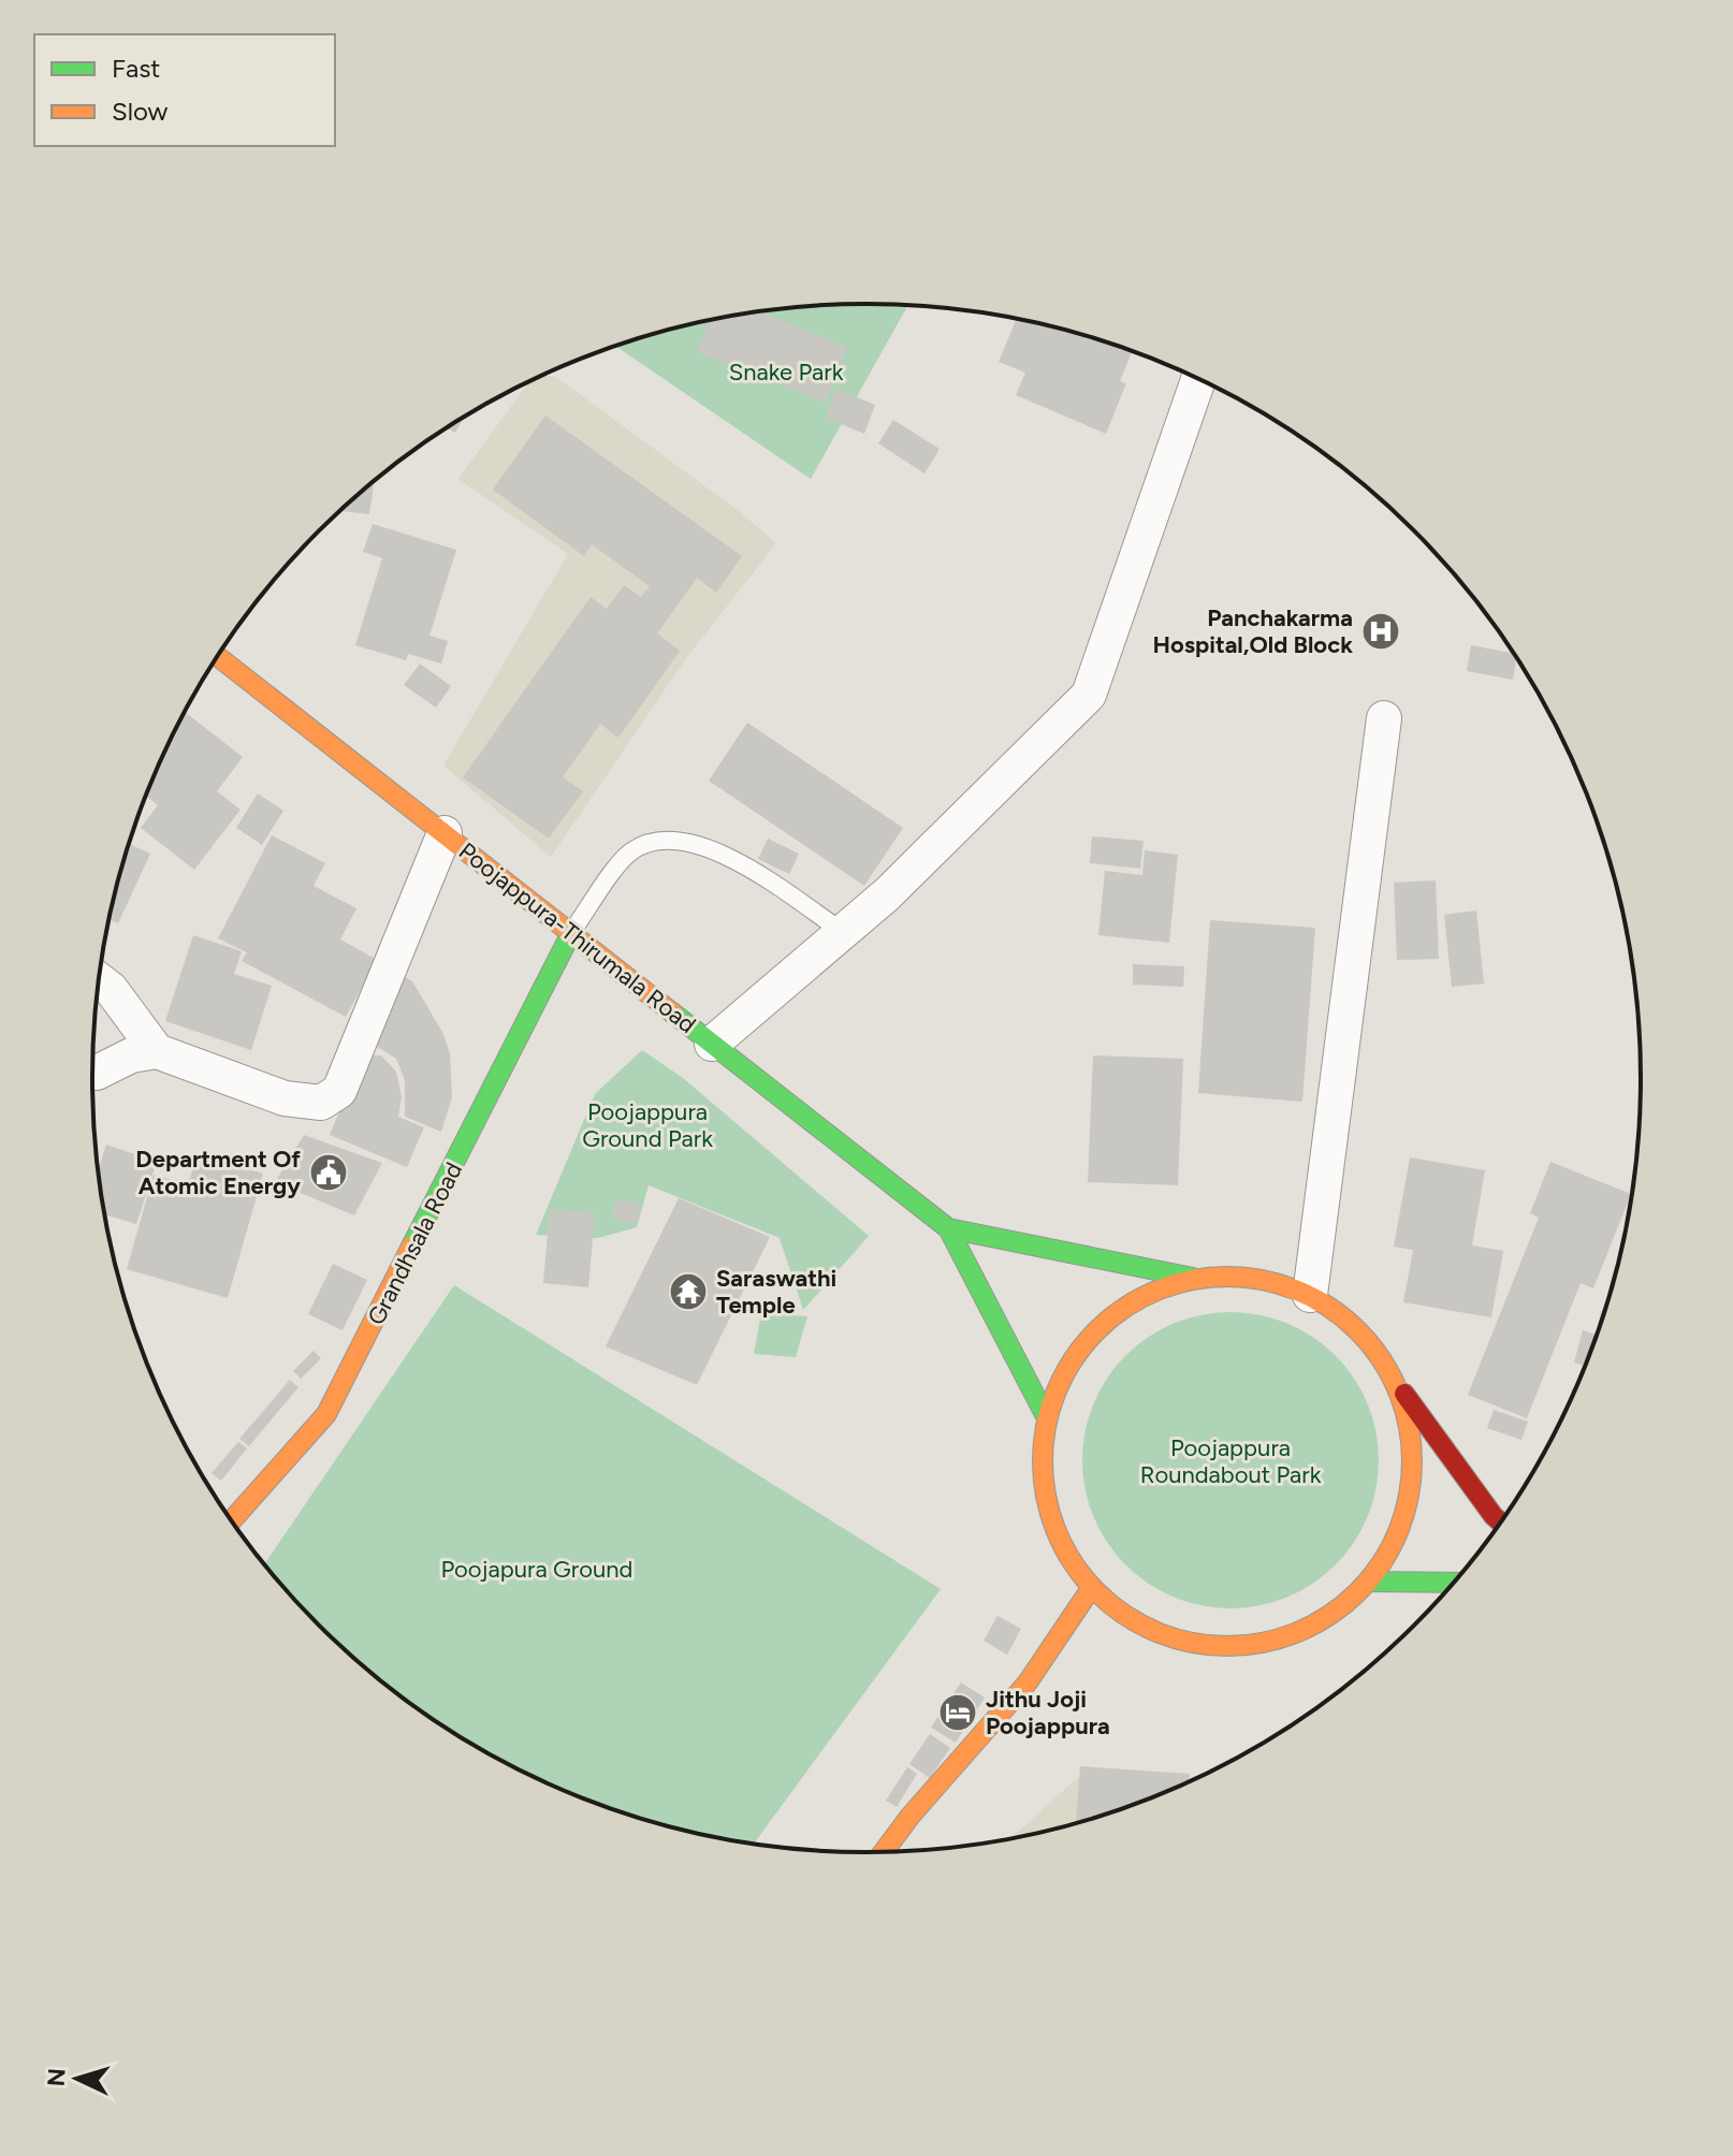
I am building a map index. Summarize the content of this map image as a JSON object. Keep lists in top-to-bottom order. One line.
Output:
{"streets":{"main road":["Poojappura-Thirumala Road","Grandhsala Road"]},"crossings":[["Poojappura-Thirumala Road","Grandhsala Road"]],"parks":["Snake Park","Poojappura Ground Park","Poojappura Roundabout Park","Poojapura Ground"],"places":{"hospital":["Panchakarma Hospital,Old Block"],"public building":["Department Of Atomic Energy"],"temple":["Saraswathi Temple"],"hotel":["Jithu Joji Poojappura"]},"legend":["Fast","Slow"],"north":"left"}
